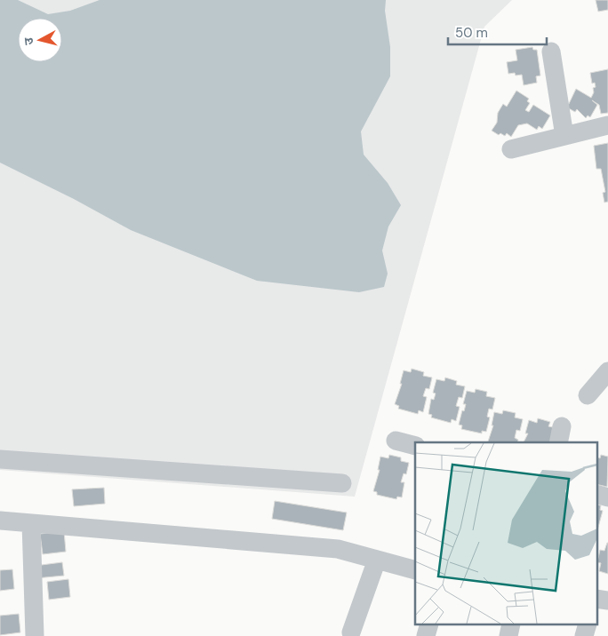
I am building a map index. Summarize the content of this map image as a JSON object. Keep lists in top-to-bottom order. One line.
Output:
{"scale_bar":"50 m","north":"left"}
